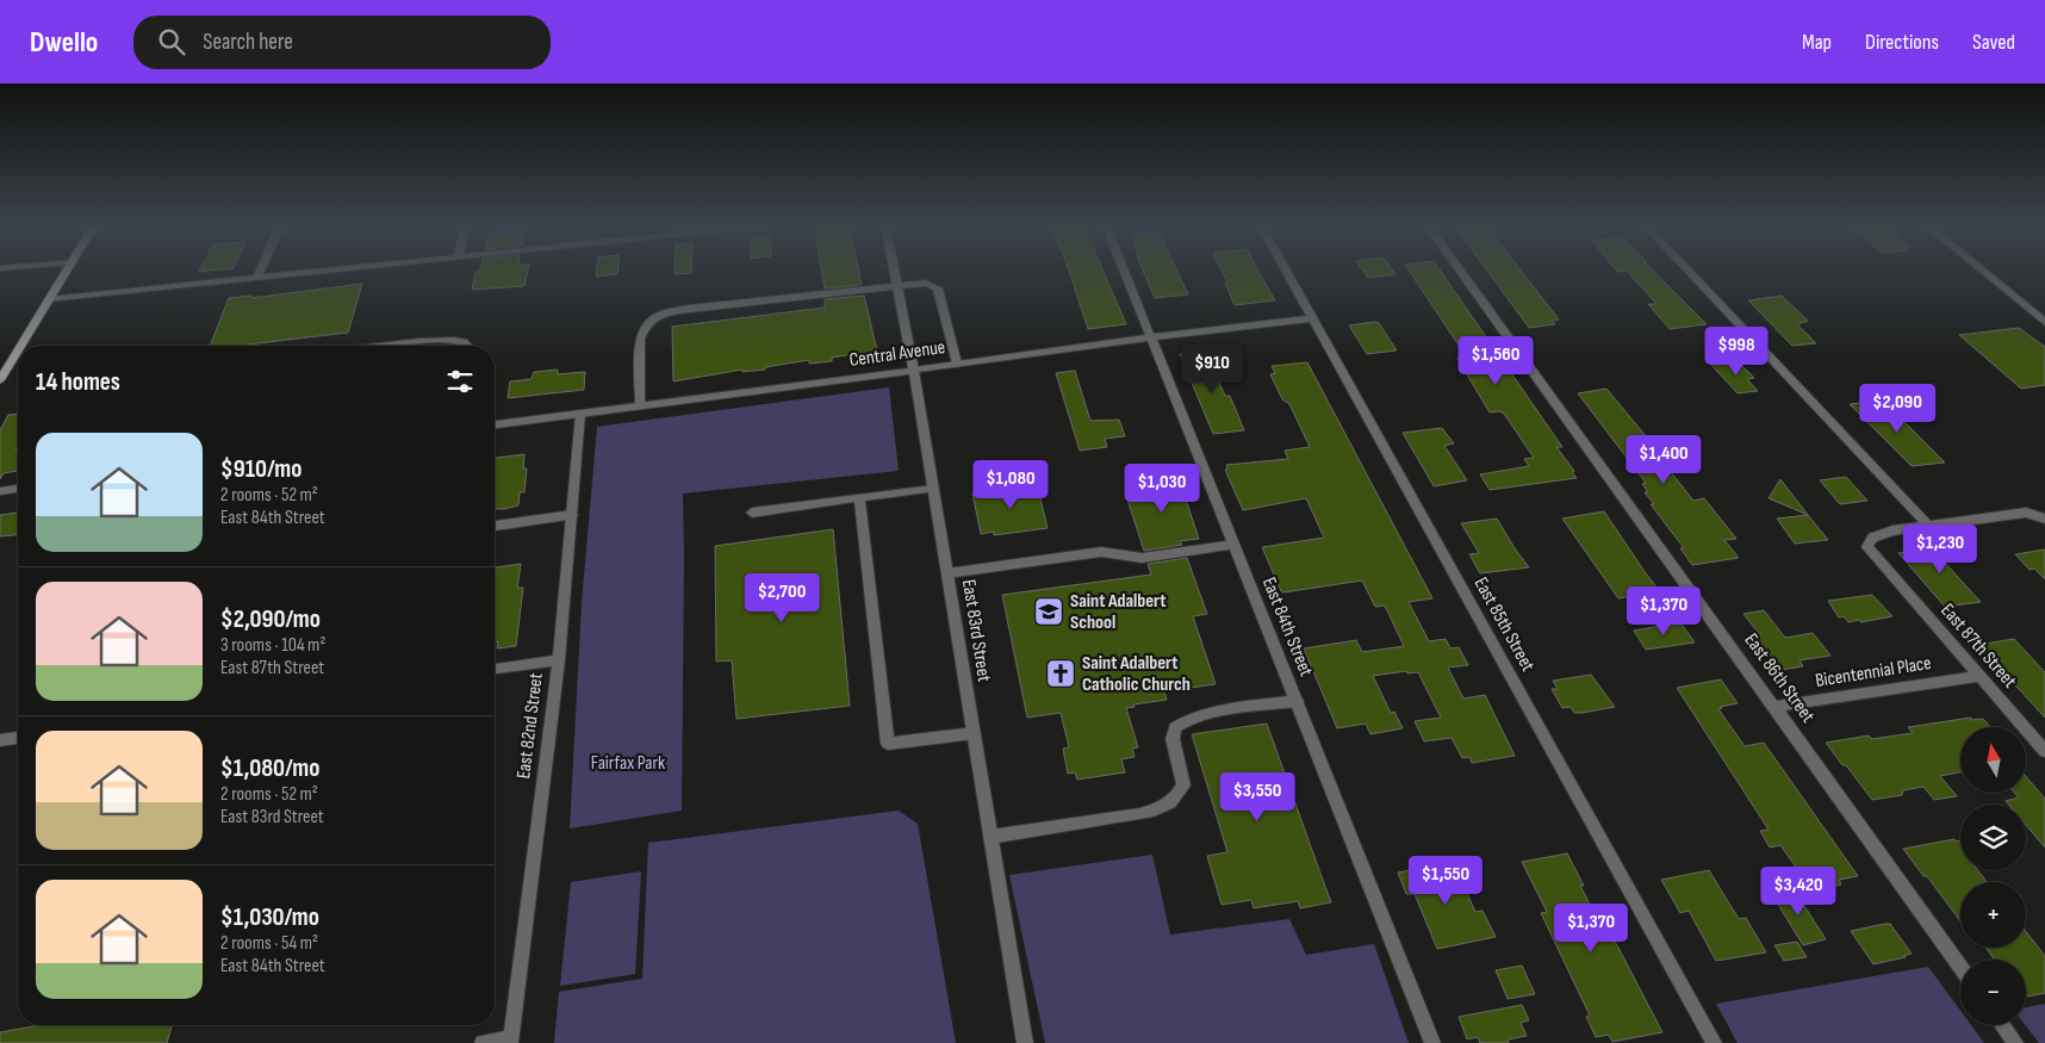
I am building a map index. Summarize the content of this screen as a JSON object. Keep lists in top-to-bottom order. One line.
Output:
{"streets":{"street":["Central Avenue","East 85th Street","East 84th Street","East 83rd Street","East 87th Street","Bicentennial Place","East 86th Street","East 82nd Street"]},"crossings":[["Central Avenue","East 85th Street"],["Central Avenue","East 84th Street"],["Central Avenue","East 83rd Street"],["Central Avenue","East 82nd Street"],["East 87th Street","Bicentennial Place"],["Bicentennial Place","East 86th Street"]],"parks":["Fairfax Park"],"places":{"school or university":["Saint Adalbert School"],"church":["Saint Adalbert Catholic Church"]},"north":"top","page":{"header":"Dwello","search":"Search here","nav":["Map","Directions","Saved"],"price":["$998","$1,560","$910","$2,090","$1,400","$1,080","$1,030","$1,230","$2,700","$1,370","$3,550","$1,550","$3,420","$1,370"],"heading":"14 homes","list":[{"name":"$910/mo","note":"2 rooms · 52 m² · East 84th Street"},{"name":"$2,090/mo","note":"3 rooms · 104 m² · East 87th Street"},{"name":"$1,080/mo","note":"2 rooms · 52 m² · East 83rd Street"},{"name":"$1,030/mo","note":"2 rooms · 54 m² · East 84th Street"}],"map_buttons":["+","−"]}}
